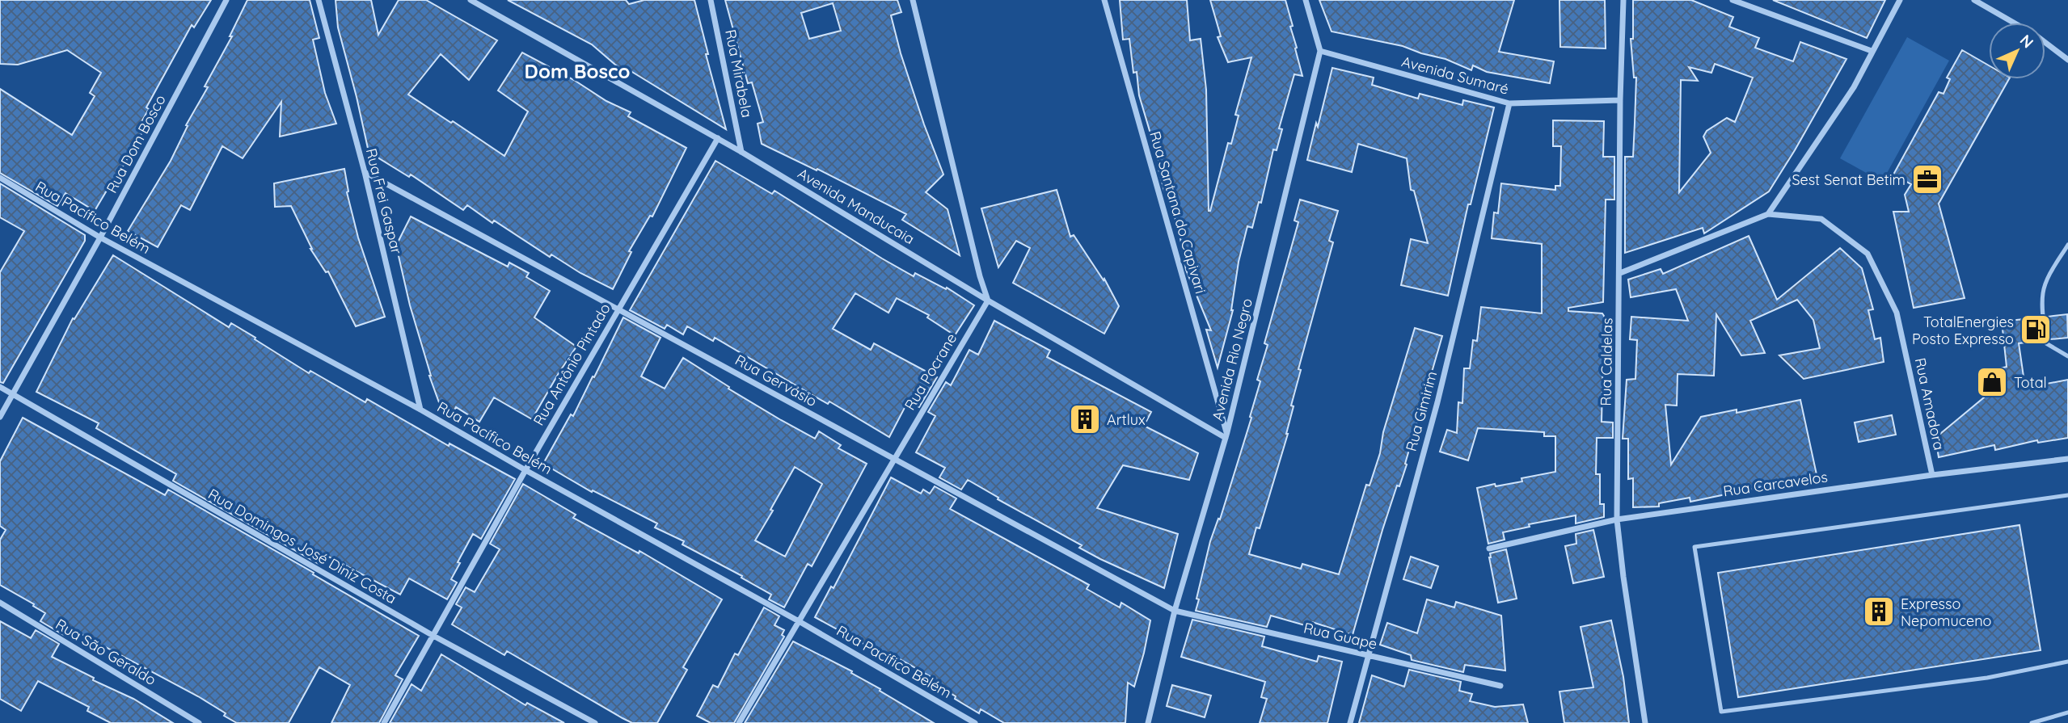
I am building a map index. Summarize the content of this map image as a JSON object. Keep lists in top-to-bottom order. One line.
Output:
{"streets":{"street":["Rua Mirabela","Avenida Sumaré","Rua Dom Bosco","Rua Frei Gaspar","Avenida Manducaia","Rua Santana do Capivari","Rua Pacífico Belém","Avenida Rio Negro","Rua Caldelas","Rua Antônio Pintado","Rua Pocrane","Rua Gervásio","Rua Amadora","Rua Gimirim","Rua Carcavelos","Rua Domingos José Diniz Costa","Rua Guape","Rua São Geraldo"]},"crossings":[["Rua Mirabela","Avenida Manducaia"],["Avenida Sumaré","Avenida Rio Negro"],["Avenida Sumaré","Rua Caldelas"],["Avenida Sumaré","Rua Gimirim"],["Rua Dom Bosco","Rua Pacífico Belém"],["Rua Dom Bosco","Rua Domingos José Diniz Costa"],["Rua Frei Gaspar","Rua Pacífico Belém"],["Rua Frei Gaspar","Rua Gervásio"],["Avenida Manducaia","Rua Santana do Capivari"],["Avenida Manducaia","Avenida Rio Negro"],["Avenida Manducaia","Rua Antônio Pintado"],["Avenida Manducaia","Rua Pocrane"],["Rua Santana do Capivari","Avenida Rio Negro"],["Rua Pacífico Belém","Rua Antônio Pintado"],["Rua Pacífico Belém","Rua Pocrane"],["Avenida Rio Negro","Rua Gervásio"],["Avenida Rio Negro","Rua Guape"],["Rua Caldelas","Rua Carcavelos"],["Rua Antônio Pintado","Rua Gervásio"],["Rua Antônio Pintado","Rua Domingos José Diniz Costa"],["Rua Pocrane","Rua Gervásio"],["Rua Gervásio","Rua Guape"],["Rua Amadora","Rua Carcavelos"],["Rua Gimirim","Rua Guape"]],"districts":["Dom Bosco"],"places":{"office":["Sest Senat Betim"],"fuel station":["TotalEnergies Posto Expresso"],"shop":["Total"],"building":["Artlux","Expresso Nepomuceno"]},"north":"top right"}
